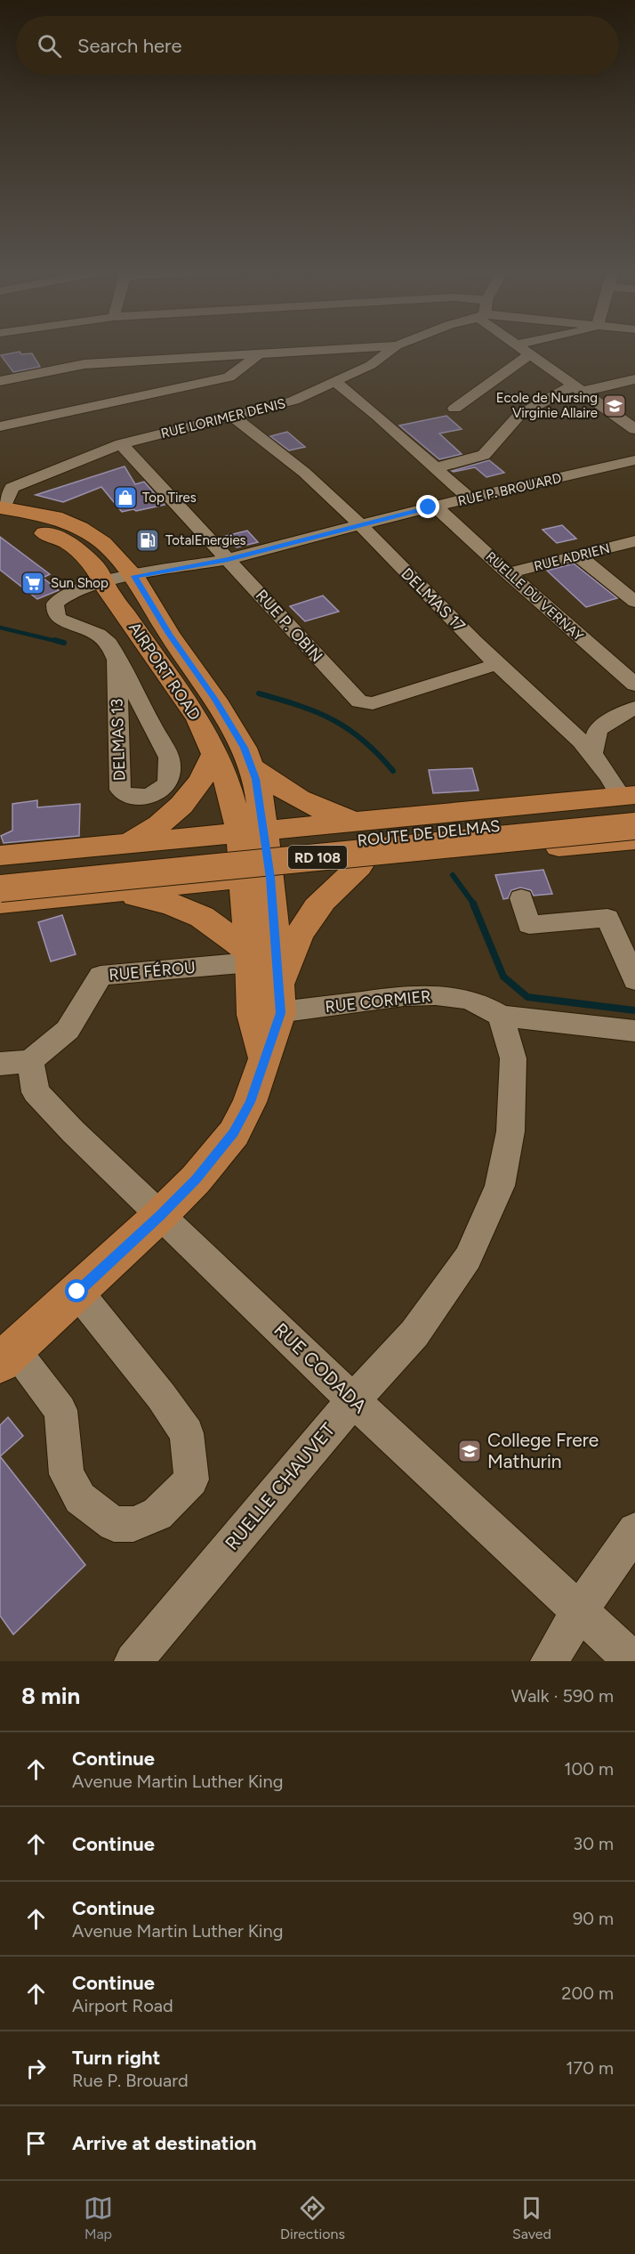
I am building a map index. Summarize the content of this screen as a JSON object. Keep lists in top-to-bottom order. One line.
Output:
{"streets":{"main road":["AIRPORT ROAD","ROUTE DE DELMAS","RD 108"],"street":["RUE LORIMER DENIS","RUE P. BROUARD","RUE ADRIEN","RUELLE DU VERNAY","DELMAS 17","RUE P. OBIN","DELMAS 13","RUE FÉROU","RUE CORMIER","RUE CODADA","RUELLE CHAUVET"]},"crossings":[["RUE LORIMER DENIS","DELMAS 17"],["RUE LORIMER DENIS","RUE P. OBIN"],["RUE LORIMER DENIS","AIRPORT ROAD"],["RUE P. BROUARD","RUELLE DU VERNAY"],["RUE P. BROUARD","DELMAS 17"],["RUE P. BROUARD","RUE P. OBIN"],["RUE P. BROUARD","AIRPORT ROAD"],["RUE P. BROUARD","DELMAS 13"],["RUE ADRIEN","RUELLE DU VERNAY"],["DELMAS 17","RUE P. OBIN"],["DELMAS 17","ROUTE DE DELMAS"],["AIRPORT ROAD","DELMAS 13"],["RUE FÉROU","RUE CODADA"],["RUE CORMIER","RUELLE CHAUVET"],["RUE CODADA","RUELLE CHAUVET"]],"places":{"school or university":["Ecole de Nursing Virginie Allaire","College Frere Mathurin"],"shop":["Top Tires"],"fuel station":["TotalEnergies"],"supermarket":["Sun Shop"]},"page":{"search":"Search here","heading":["8 min","Walk · 590 m"],"list":[["Continue","Avenue Martin Luther King","100 m"],["Continue","30 m"],["Continue","Avenue Martin Luther King","90 m"],["Continue","Airport Road","200 m"],["Turn right","Rue P. Brouard","170 m"],"Arrive at destination"],"nav":["Map","Directions","Saved"]}}
